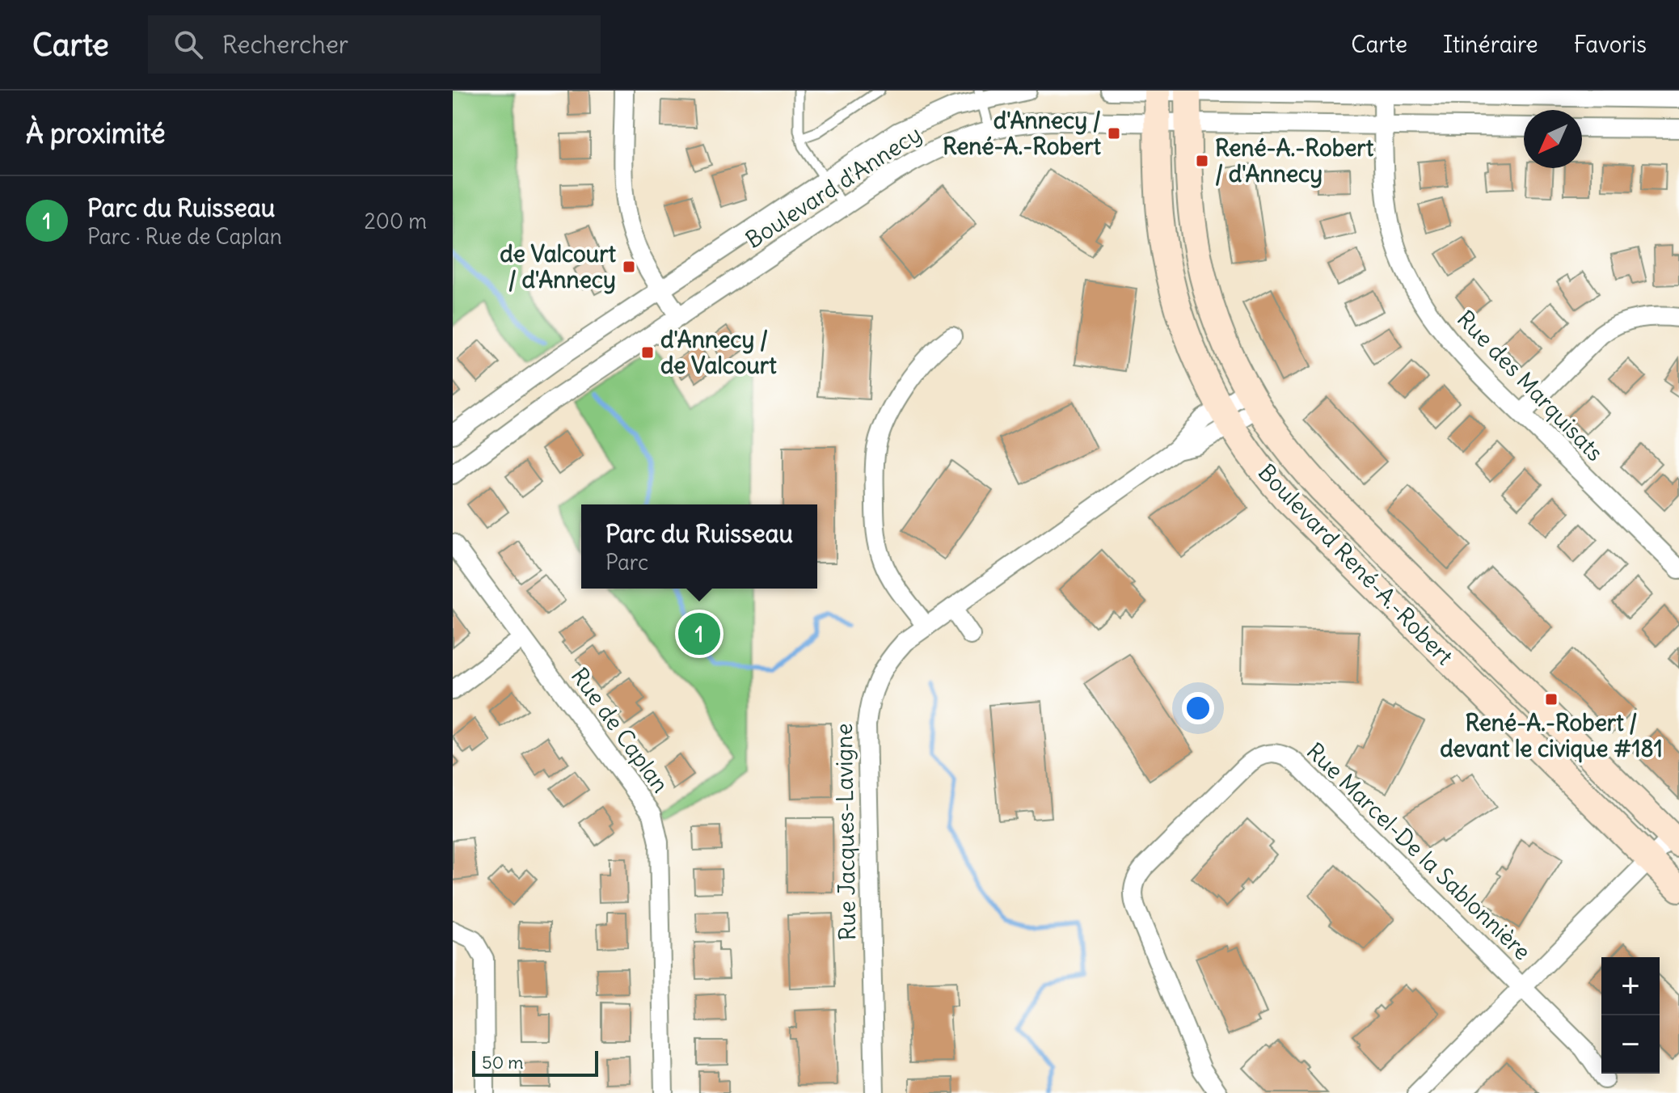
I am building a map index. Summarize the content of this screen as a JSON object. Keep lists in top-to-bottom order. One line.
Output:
{"streets":{"street":["Boulevard d'Annecy","Rue des Marquisats","Boulevard René-A.-Robert","Rue de Caplan","Rue Jacques-Lavigne","Rue Marcel-De la Sablonnière"]},"crossings":[["Boulevard d'Annecy","Rue des Marquisats"],["Boulevard d'Annecy","Boulevard René-A.-Robert"],["Boulevard René-A.-Robert","Rue Jacques-Lavigne"]],"places":{"transit":["d'Annecy / René-A.-Robert","René-A.-Robert / d'Annecy","de Valcourt / d'Annecy","d'Annecy / de Valcourt","René-A.-Robert / devant le civique #181"]},"scale_bar":"50 m","north":"bottom left","page":{"header":"Carte","search":"Rechercher","nav":["Carte","Itinéraire","Favoris"],"heading":"À proximité","list":[{"mark":"1","name":"Parc du Ruisseau","note":"Parc · Rue de Caplan","value":"200 m"}],"popup":["Parc du Ruisseau","Parc"],"pins":"1","map_buttons":["+","−"],"scale":"50 m"}}
